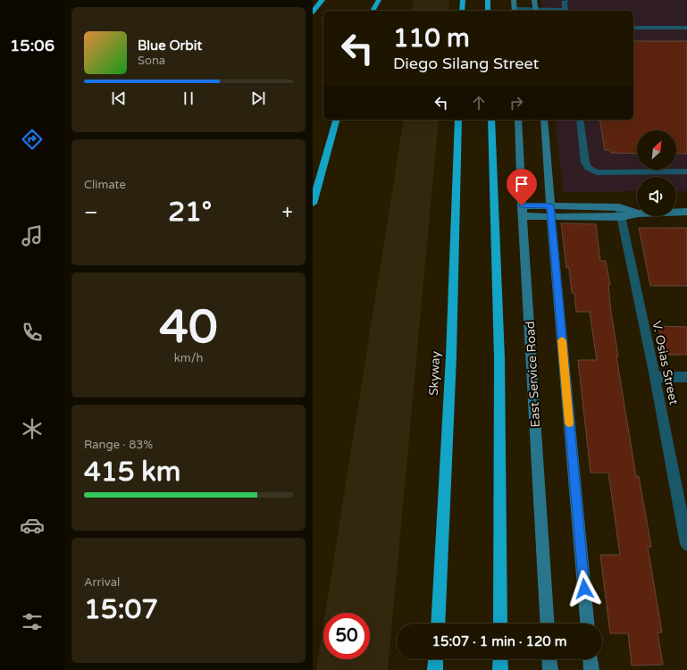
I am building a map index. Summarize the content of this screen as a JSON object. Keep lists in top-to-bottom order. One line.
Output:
{"streets":{"highway":["Skyway"],"main road":["East Service Road"],"street":["V. Osias Street"]},"north":"top right","page":{"tabs":"15:06","turn":["110 m","Diego Silang Street"],"song":["Blue Orbit","Sona"],"tile":["Climate",["40","km/h"],["Range · 83%","415 km"],["Arrival","15:07"]],"heat":["−","21°","+"],"limit":"50","trip":"15:07 · 1 min · 120 m"}}
